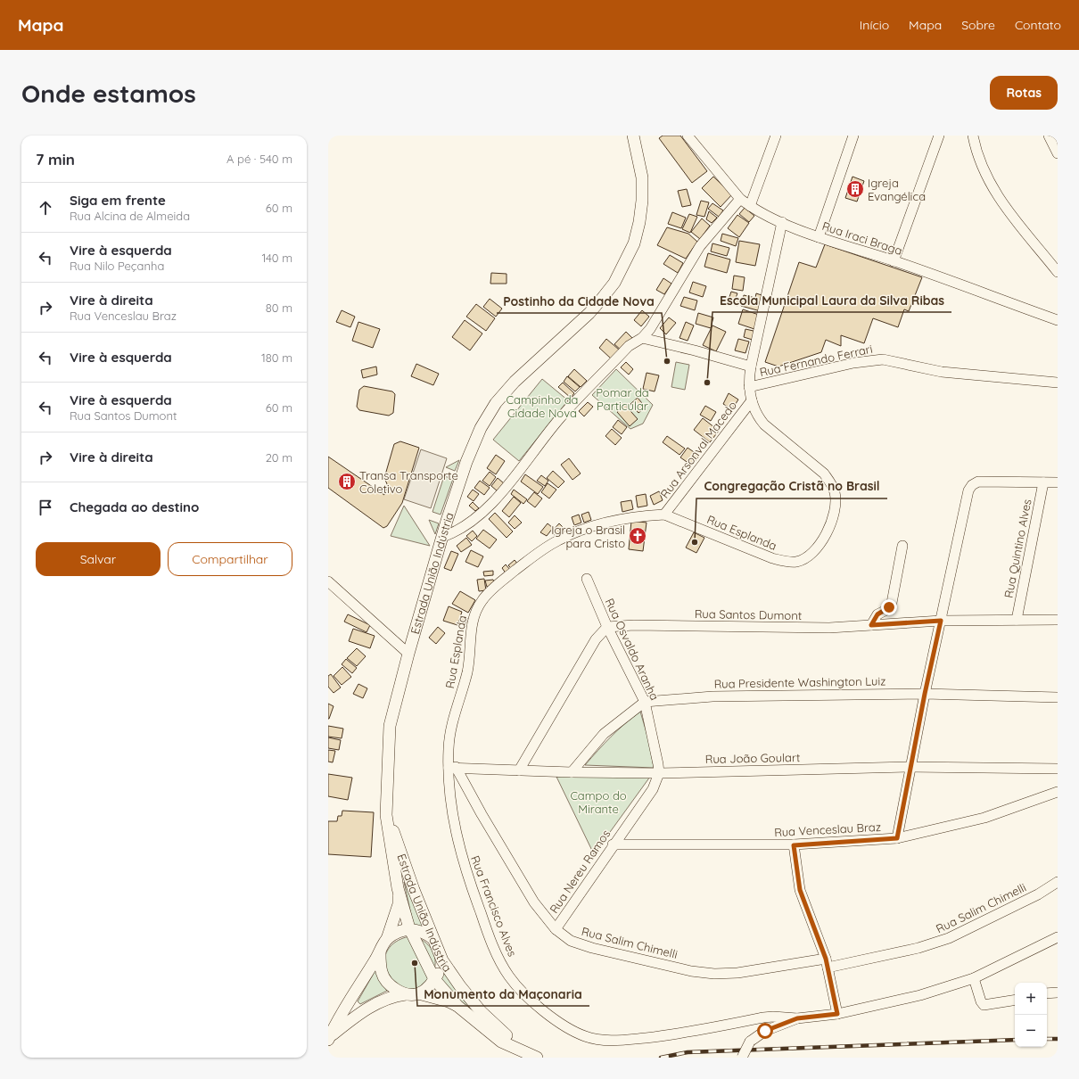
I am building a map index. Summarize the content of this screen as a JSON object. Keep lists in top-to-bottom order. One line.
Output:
{"streets":{"main road":["Estrada União Indústria"],"street":["Rua Iraci Braga","Rua Fernando Ferrari","Rua Arsonval Macedo","Rua Esplanda","Rua Quintino Alves","Rua Santos Dumont","Rua Osvaldo Aranha","Rua Presidente Washington Luiz","Rua João Goulart","Rua Venceslau Braz","Rua Nereu Ramos","Rua Francisco Alves","Rua Salim Chimelli"]},"crossings":[["Rua Iraci Braga","Rua Esplanda"],["Rua Fernando Ferrari","Rua Esplanda"],["Rua Arsonval Macedo","Rua Esplanda"],["Rua Esplanda","Rua João Goulart"],["Rua Esplanda","Rua Francisco Alves"],["Rua Esplanda","Rua Salim Chimelli"],["Rua Quintino Alves","Rua Santos Dumont"],["Rua Santos Dumont","Rua Osvaldo Aranha"],["Rua Osvaldo Aranha","Rua Presidente Washington Luiz"],["Rua Osvaldo Aranha","Rua João Goulart"],["Rua Osvaldo Aranha","Rua Nereu Ramos"],["Rua João Goulart","Rua Nereu Ramos"],["Rua João Goulart","Rua Francisco Alves"],["Rua João Goulart","Rua Salim Chimelli"],["Rua Venceslau Braz","Rua Nereu Ramos"],["Rua Nereu Ramos","Rua Salim Chimelli"],["Rua Francisco Alves","Rua Salim Chimelli"]],"parks":["Pomar da Particular","Campinho da Cidade Nova","Campo do Mirante"],"places":{"building":["Igreja Evangélica","Transa Transporte Coletivo"],"other":["Postinho da Cidade Nova","Escola Municipal Laura da Silva Ribas","Congregação Cristã no Brasil","Monumento da Maçonaria"],"church":["Igreja o Brasil para Cristo"]},"page":{"header":"Mapa","nav":["Início","Mapa","Sobre","Contato"],"buttons":["Rotas",["Salvar","Compartilhar"]],"title":"Onde estamos","heading":["7 min","A pé · 540 m"],"list":[["Siga em frente","Rua Alcina de Almeida","60 m"],["Vire à esquerda","Rua Nilo Peçanha","140 m"],["Vire à direita","Rua Venceslau Braz","80 m"],["Vire à esquerda","180 m"],["Vire à esquerda","Rua Santos Dumont","60 m"],["Vire à direita","20 m"],"Chegada ao destino"],"map_buttons":["+","−"]}}
